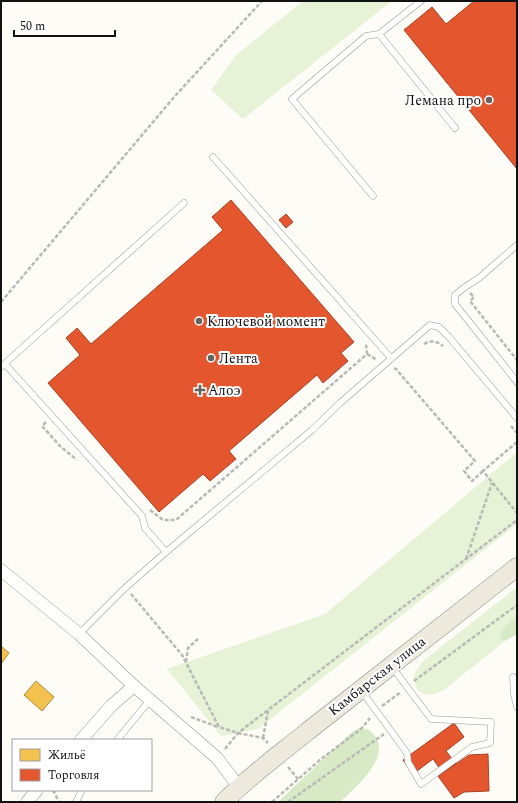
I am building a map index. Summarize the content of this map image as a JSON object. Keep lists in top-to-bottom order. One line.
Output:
{"streets":{"main road":["Камбарская улица"]},"places":{"other":["Лемана про","Ключевой момент","Лента"],"health":["Алоэ"]},"legend":["Жильё","Торговля"],"scale_bar":"50 m"}
